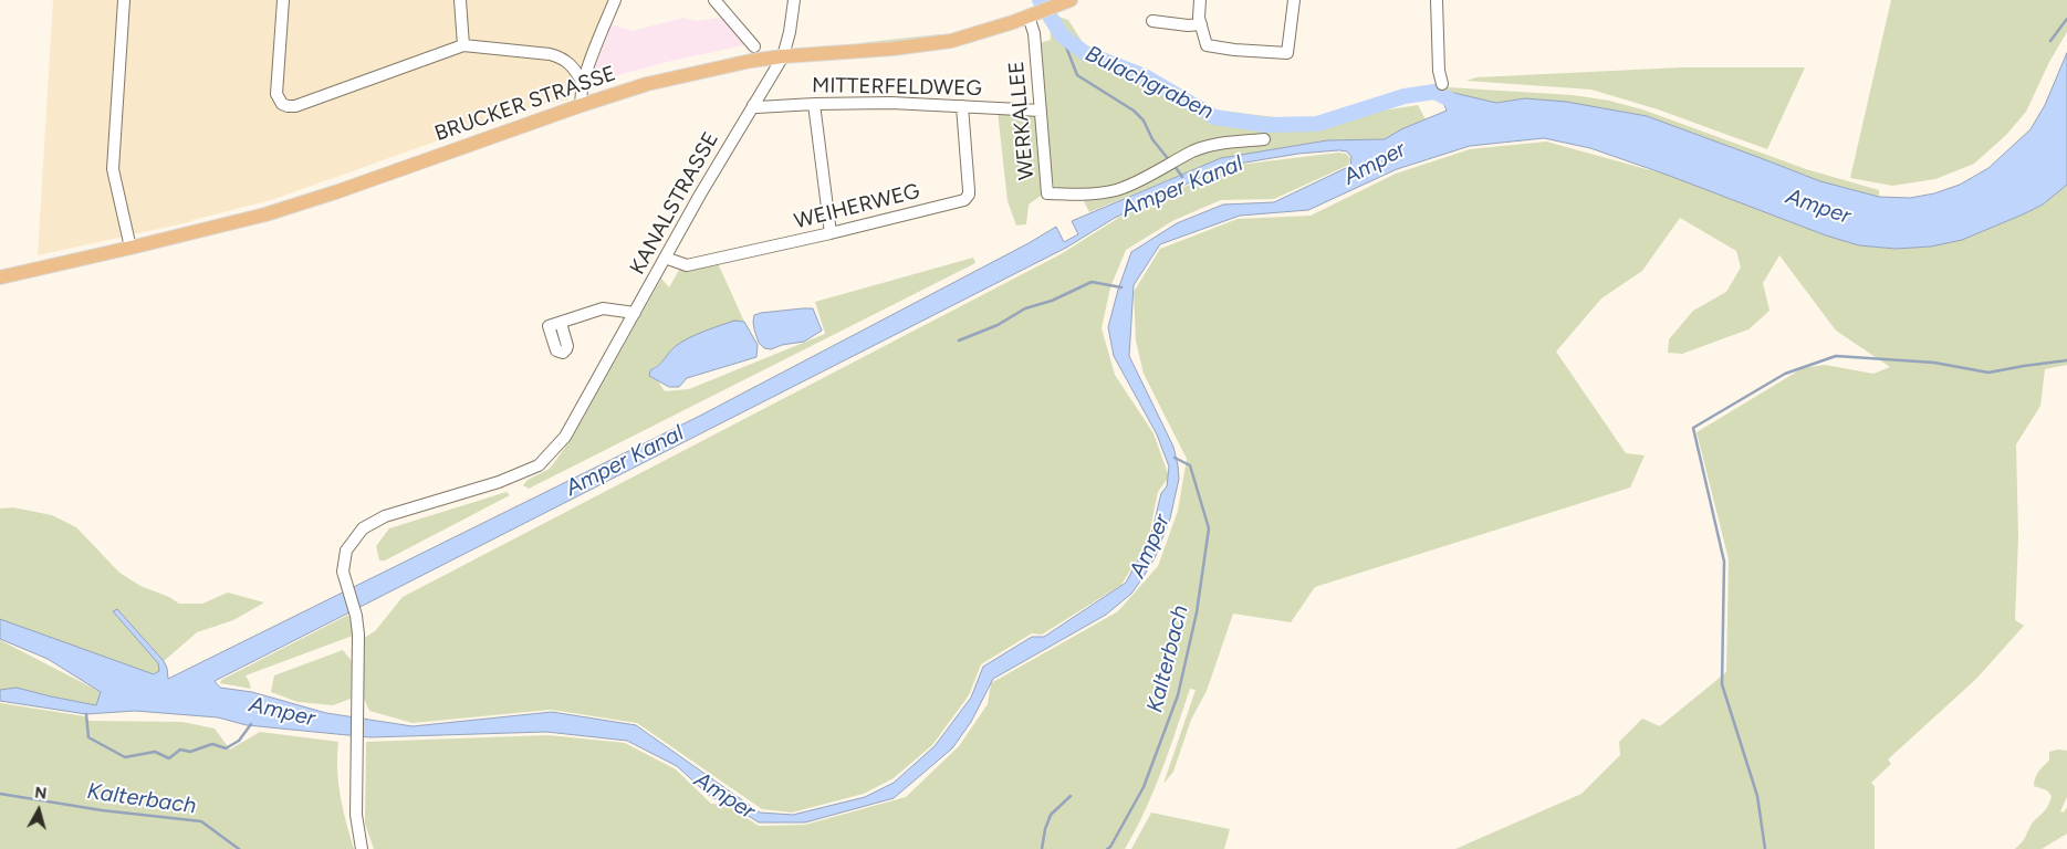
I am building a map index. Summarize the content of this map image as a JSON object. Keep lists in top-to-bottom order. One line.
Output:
{"streets":{"main road":["BRUCKER STRASSE"],"street":["MITTERFELDWEG","WERKALLEE","KANALSTRASSE","WEIHERWEG"]},"crossings":[["MITTERFELDWEG","WERKALLEE"],["MITTERFELDWEG","KANALSTRASSE"],["MITTERFELDWEG","WEIHERWEG"],["BRUCKER STRASSE","WERKALLEE"],["BRUCKER STRASSE","KANALSTRASSE"],["KANALSTRASSE","WEIHERWEG"]],"water":["Bulachgraben","Amper","Amper Kanal","Kalterbach"],"north":"top"}
